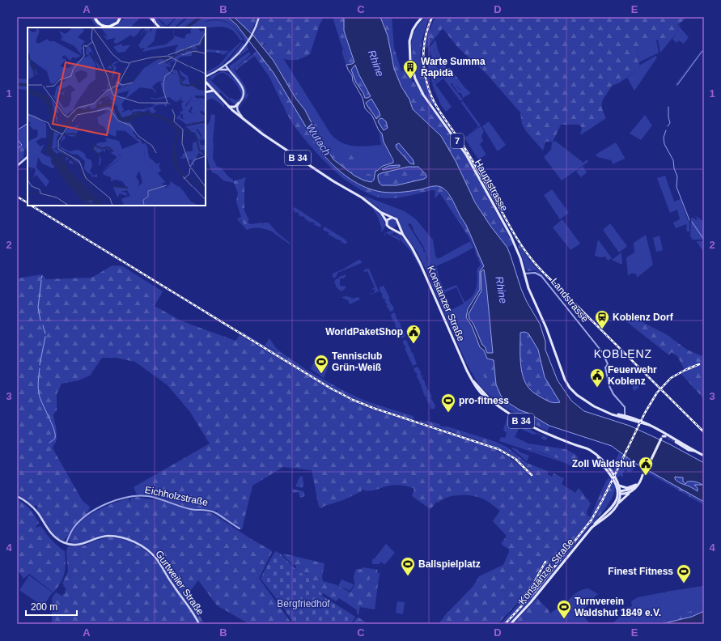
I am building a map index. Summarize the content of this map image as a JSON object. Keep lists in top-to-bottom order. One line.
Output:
{"streets":{"main road":["7","B 34","Hauptstrasse","Konstanzer Straße","Gurtweiler Straße"],"street":["Landstrasse","Eichholzstraße"]},"crossings":[["7","Hauptstrasse"],["7","Landstrasse"],["B 34","Konstanzer Straße"],["Hauptstrasse","Landstrasse"],["Eichholzstraße","Gurtweiler Straße"]],"districts":["KOBLENZ"],"water":["Rhine","Wutach"],"parks":["Bergfriedhof"],"places":{"building":["Warte Summa Rapida"],"station":["Koblenz Dorf"],"public building":["WorldPaketShop","Feuerwehr Koblenz","Zoll Waldshut"],"sports":["Tennisclub Grün-Weiß","pro-fitness","Ballspielplatz","Finest Fitness","Turnverein Waldshut 1849 e.V."]},"scale_bar":"200 m","grid":{"columns":["A","B","C","D","E"],"rows":["1","2","3","4"]}}
